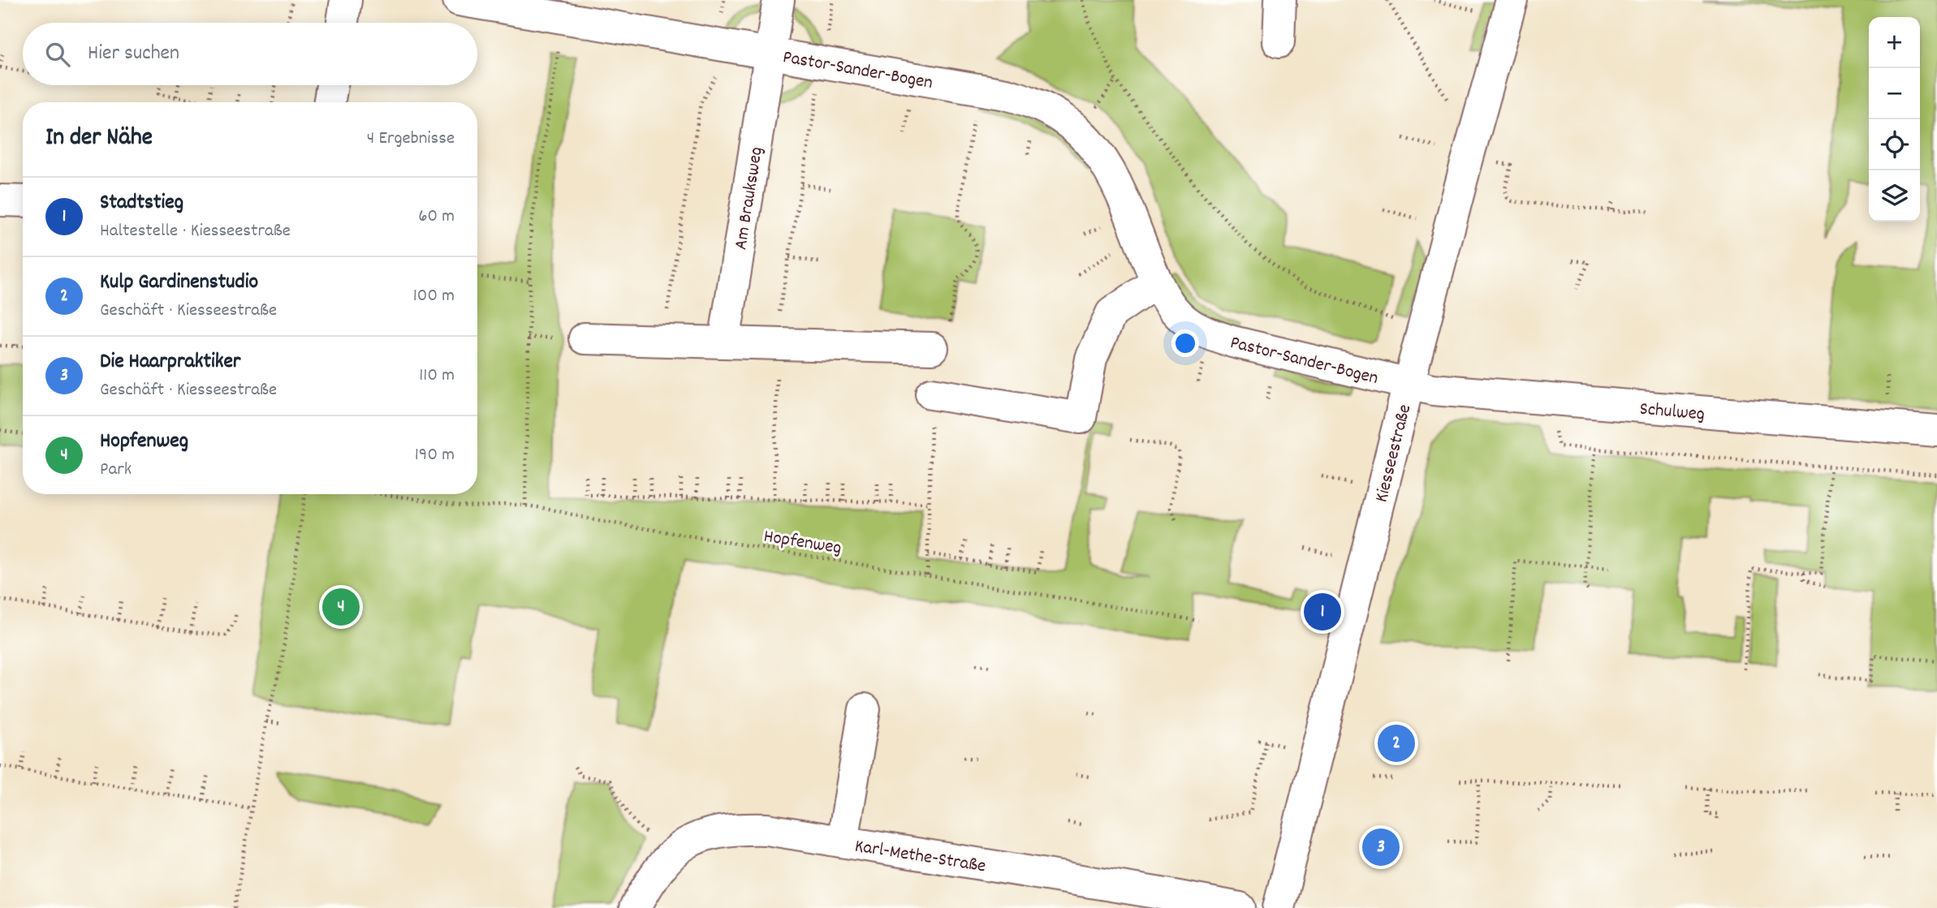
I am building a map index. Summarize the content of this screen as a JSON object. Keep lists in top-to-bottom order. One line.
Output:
{"streets":{"street":["Pastor-Sander-Bogen","Am Brauksweg","Schulweg","Kiesseestraße","Karl-Methe-Straße"],"path":["Hopfenweg"]},"crossings":[["Pastor-Sander-Bogen","Am Brauksweg"],["Pastor-Sander-Bogen","Schulweg"],["Pastor-Sander-Bogen","Kiesseestraße"],["Schulweg","Kiesseestraße"]],"page":{"map_buttons":["+","−"],"search":"Hier suchen","heading":["In der Nähe","4 Ergebnisse"],"list":[{"mark":"1","name":"Stadtstieg","note":"Haltestelle · Kiesseestraße","value":"60 m"},{"mark":"2","name":"Kulp Gardinenstudio","note":"Geschäft · Kiesseestraße","value":"100 m"},{"mark":"3","name":"Die Haarpraktiker","note":"Geschäft · Kiesseestraße","value":"110 m"},{"mark":"4","name":"Hopfenweg","note":"Park","value":"190 m"}],"pins":["4","1","2","3"]}}
